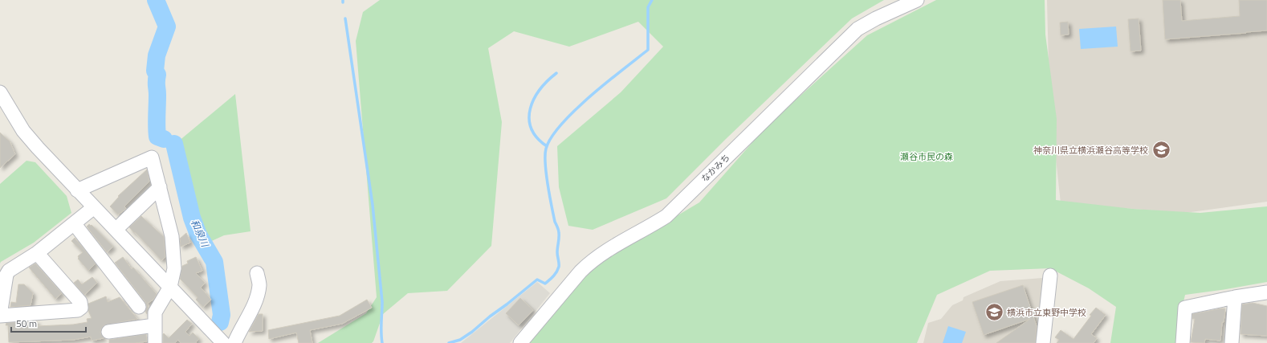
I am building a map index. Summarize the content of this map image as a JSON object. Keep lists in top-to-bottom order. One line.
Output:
{"streets":{"street":["なかみち"]},"water":["和泉川"],"parks":["瀬谷市民の森"],"places":{"school or university":["神奈川県立横浜瀬谷高等学校","横浜市立東野中学校"]},"scale_bar":"50 m"}
